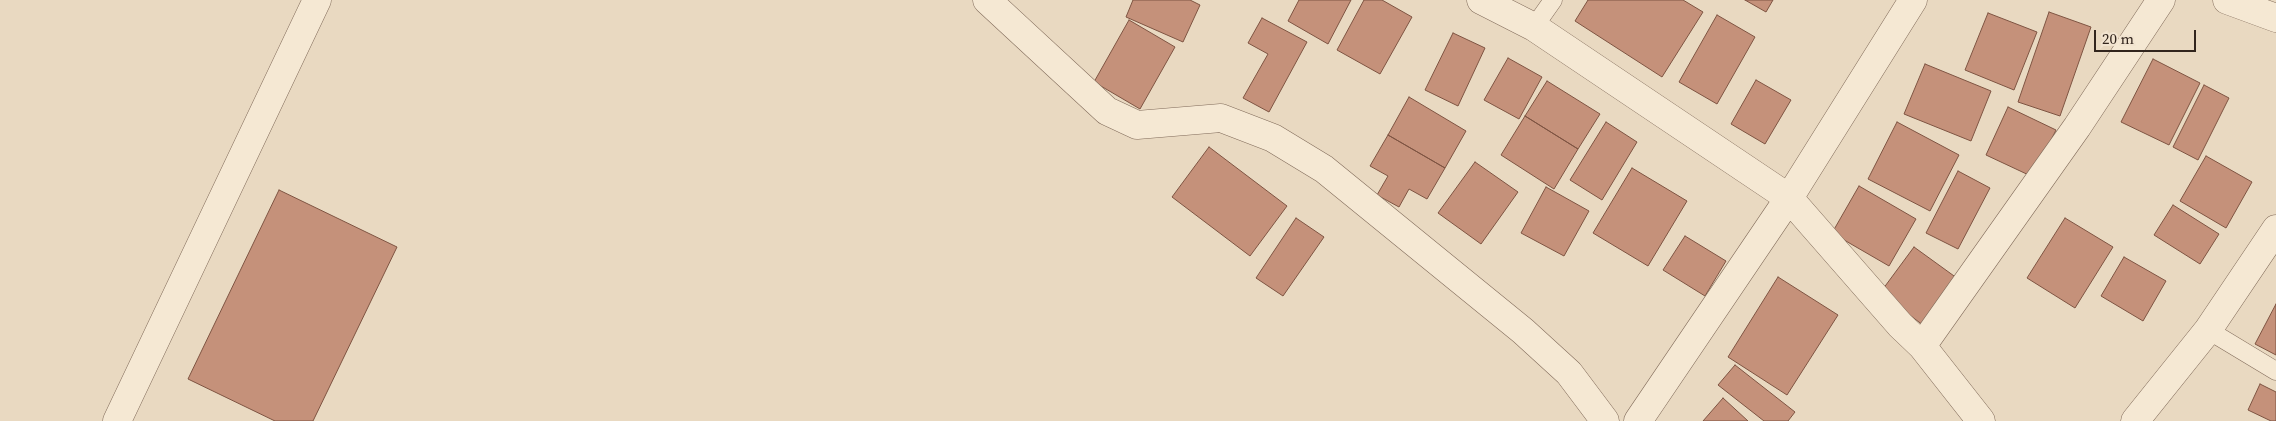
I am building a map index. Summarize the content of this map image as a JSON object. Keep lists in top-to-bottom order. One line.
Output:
{"scale_bar":"20 m"}
